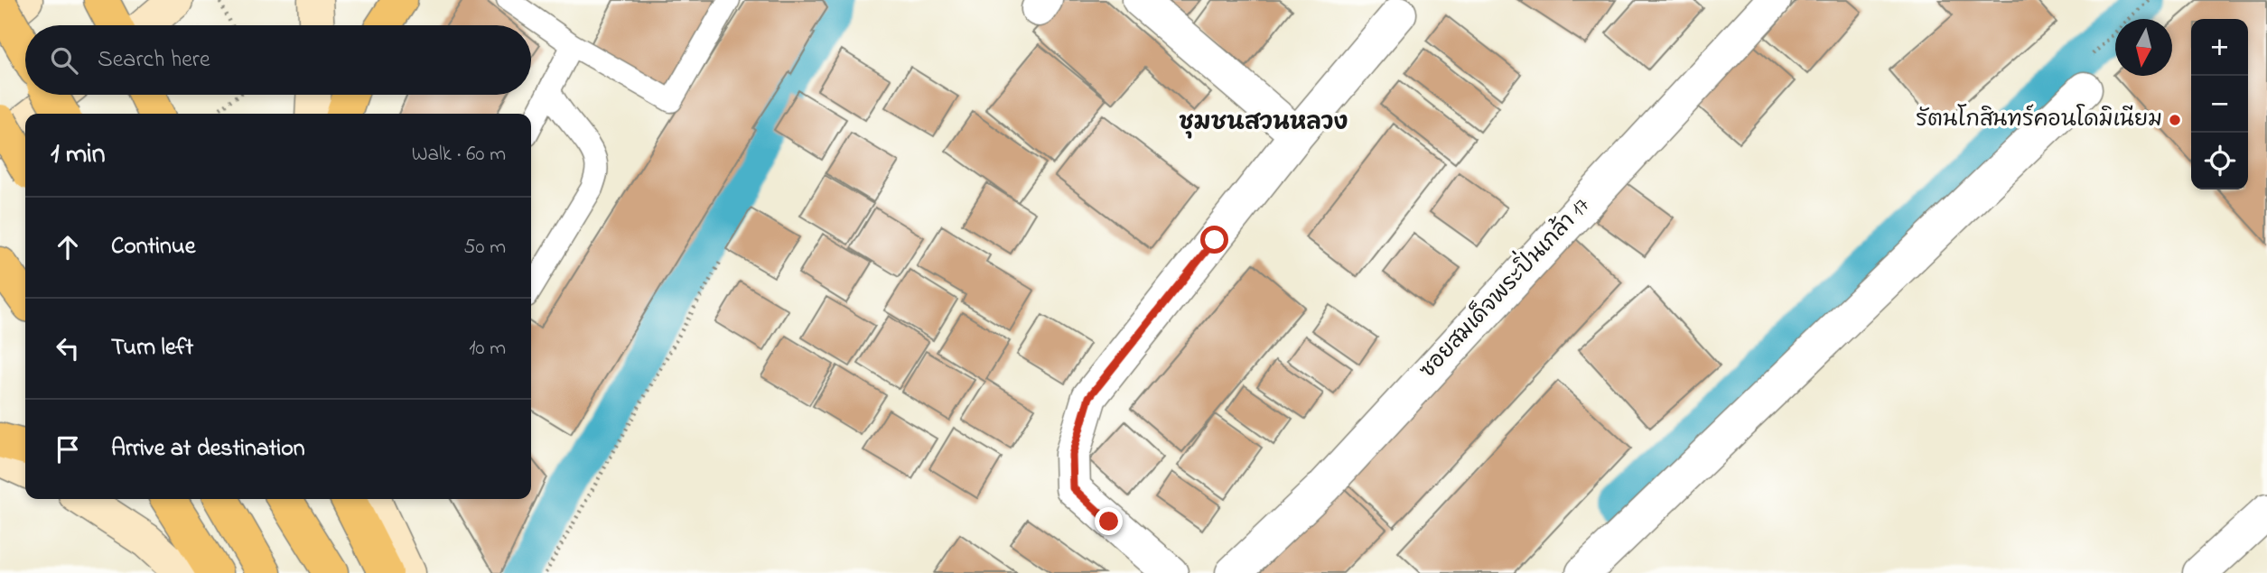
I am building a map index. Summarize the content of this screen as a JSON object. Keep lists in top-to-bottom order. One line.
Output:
{"streets":{"street":["ซอยสมเด็จพระปิ่นเกล้า 17"]},"districts":["ชุมชนสวนหลวง"],"places":["รัตนโกสินทร์คอนโดมิเนียม"],"north":"bottom","page":{"map_buttons":["+","−"],"search":"Search here","heading":["1 min","Walk · 60 m"],"list":[["Continue","50 m"],["Turn left","10 m"],"Arrive at destination"]}}
